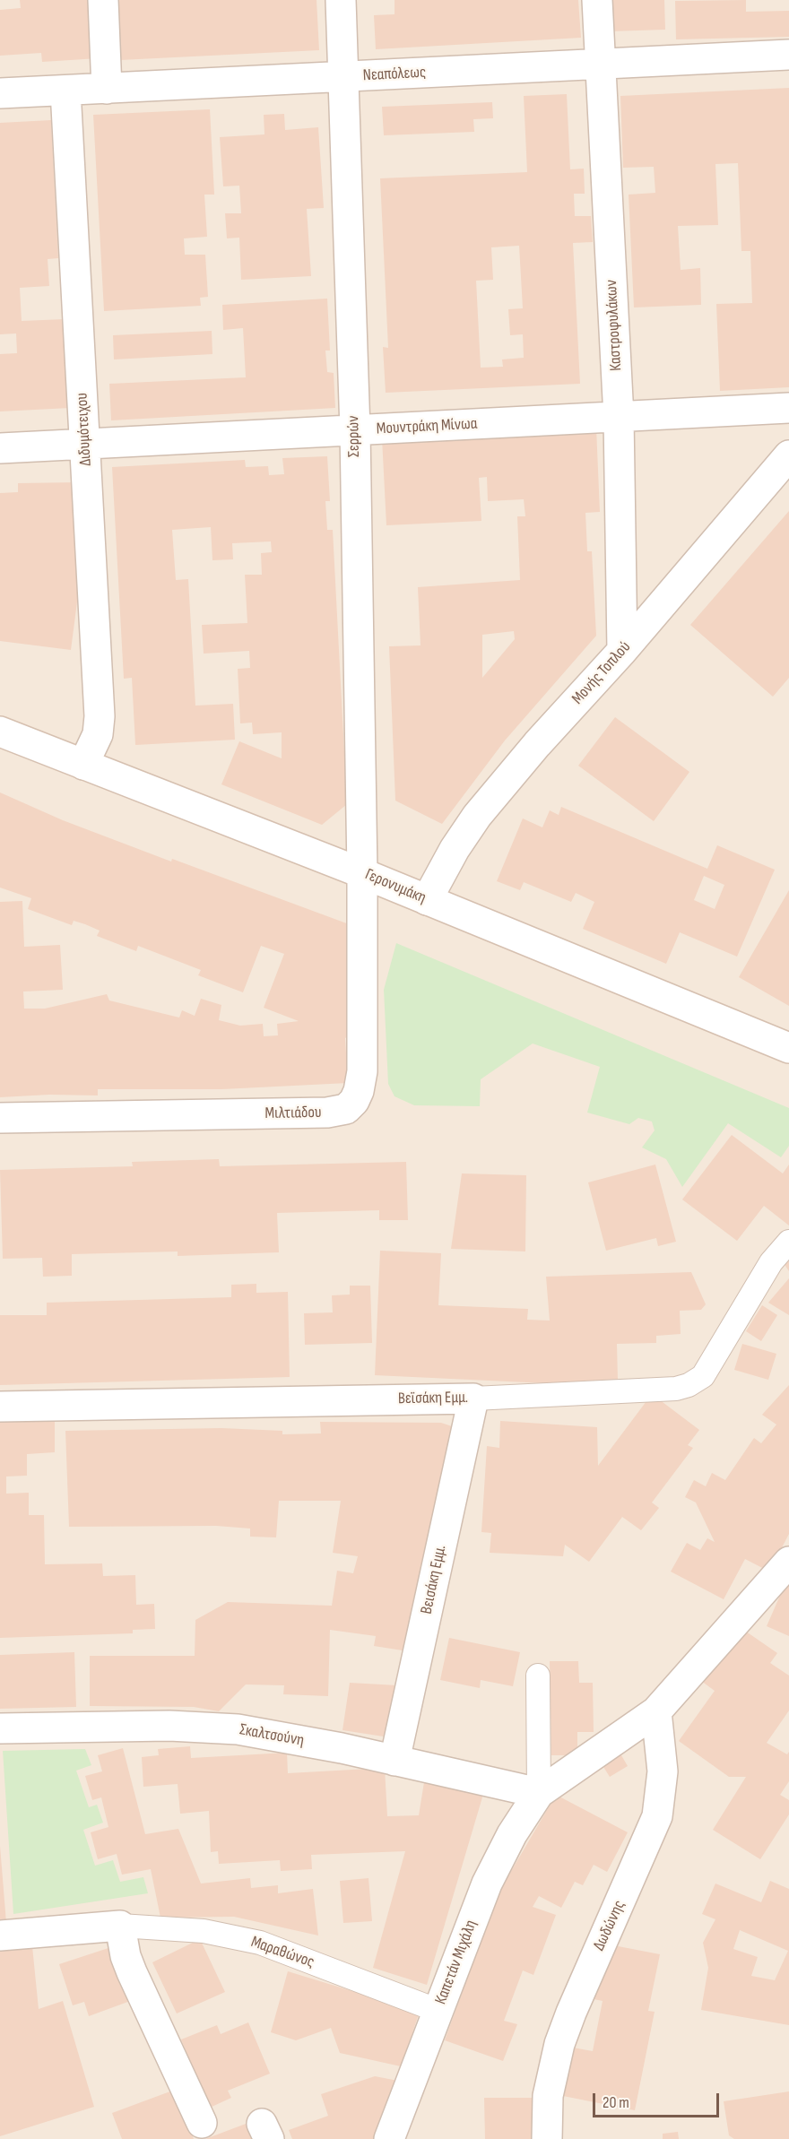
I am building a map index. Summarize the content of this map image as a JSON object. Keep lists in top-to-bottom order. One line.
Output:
{"streets":{"street":["Νεαπόλεως","Καστροφυλάκων","Μουντράκη Μίνωα","Διδυμότειχου","Σερρών","Μονής Τοπλού","Γερονυμάκη","Μιλτιάδου","Βεϊσάκη Εμμ.","Βεισάκη Εμμ.","Σκαλτσούνη","Δωδώνης","Μαραθώνος","Καπετάν Μιχάλη"]},"crossings":[["Νεαπόλεως","Καστροφυλάκων"],["Νεαπόλεως","Διδυμότειχου"],["Νεαπόλεως","Σερρών"],["Καστροφυλάκων","Μουντράκη Μίνωα"],["Καστροφυλάκων","Μονής Τοπλού"],["Μουντράκη Μίνωα","Διδυμότειχου"],["Μουντράκη Μίνωα","Σερρών"],["Διδυμότειχου","Γερονυμάκη"],["Σερρών","Γερονυμάκη"],["Σερρών","Μιλτιάδου"],["Μονής Τοπλού","Γερονυμάκη"],["Γερονυμάκη","Μιλτιάδου"],["Βεϊσάκη Εμμ.","Βεισάκη Εμμ."],["Βεισάκη Εμμ.","Σκαλτσούνη"],["Σκαλτσούνη","Καπετάν Μιχάλη"],["Μαραθώνος","Καπετάν Μιχάλη"]],"scale_bar":"20 m"}
